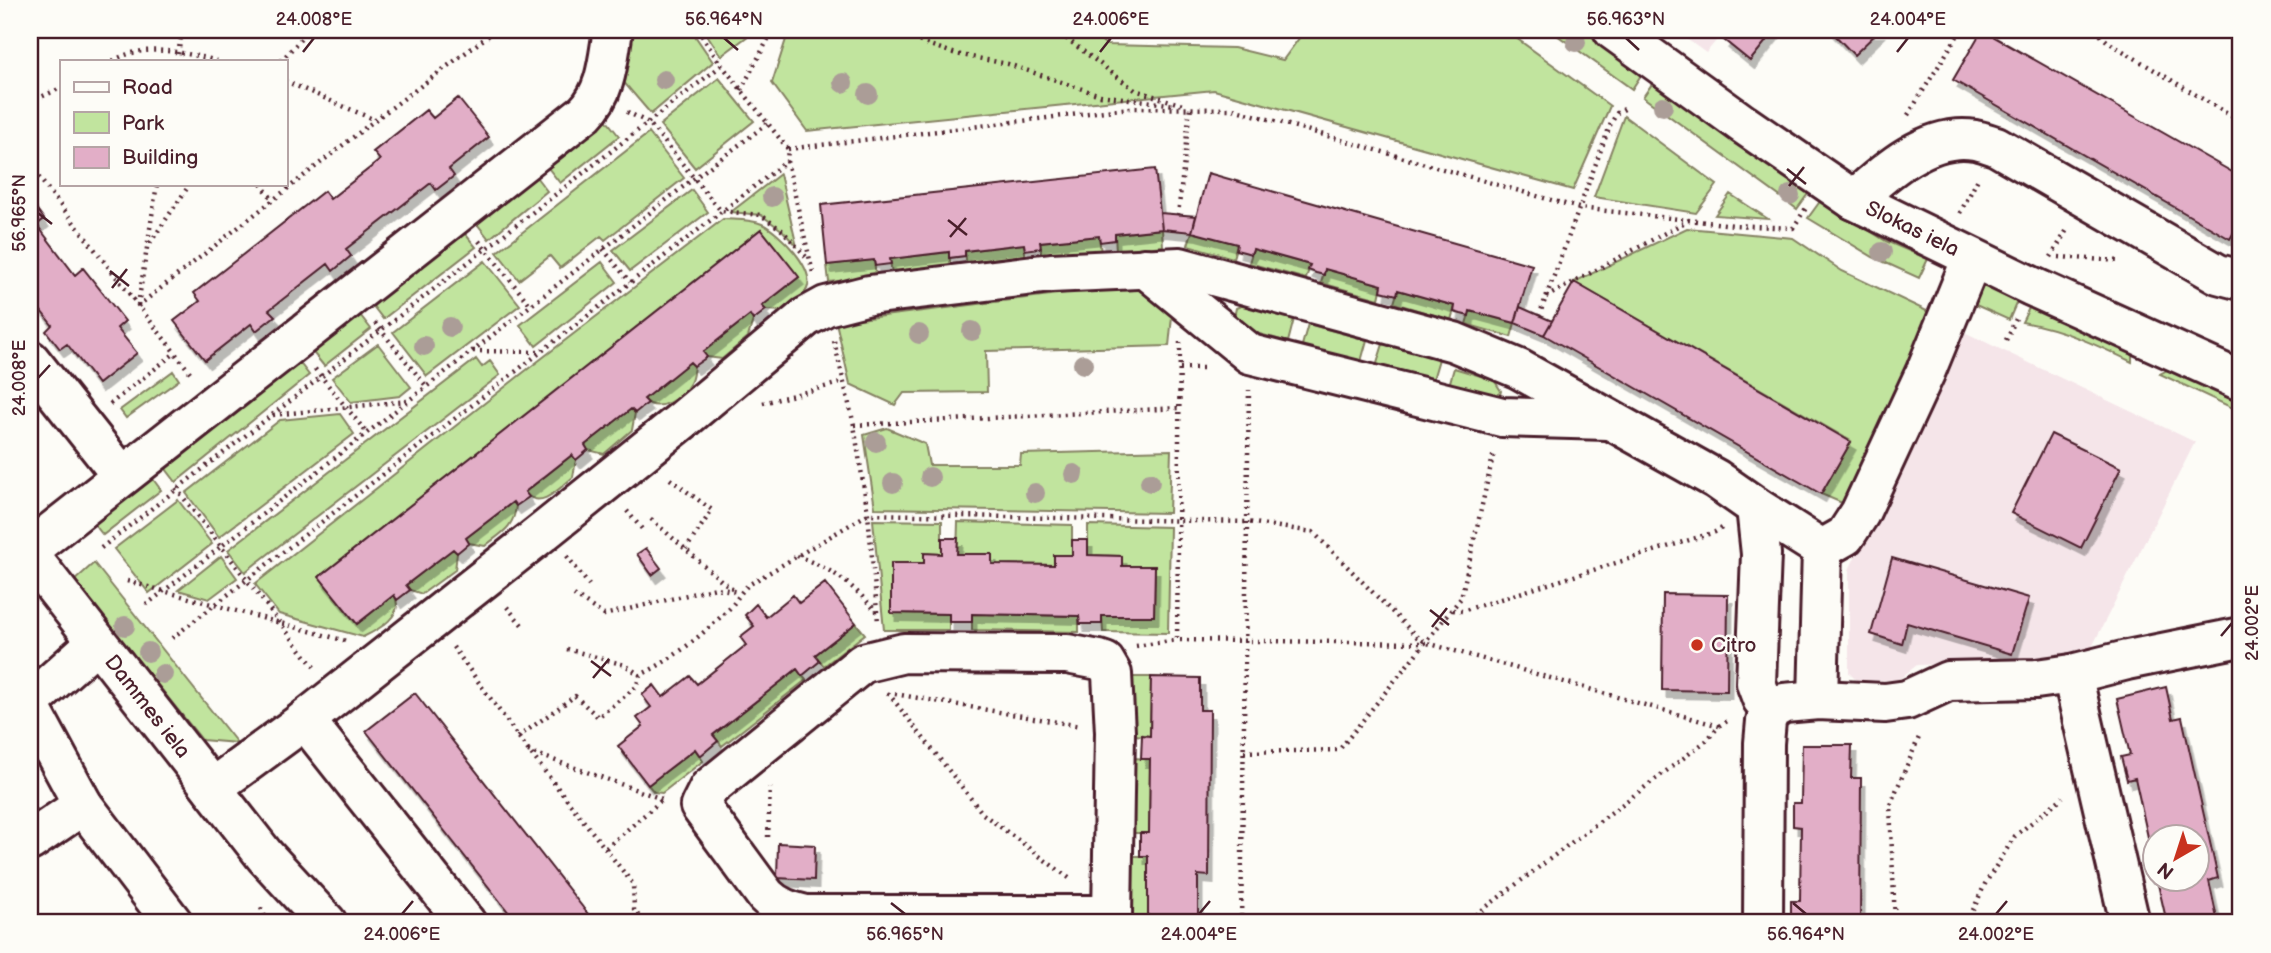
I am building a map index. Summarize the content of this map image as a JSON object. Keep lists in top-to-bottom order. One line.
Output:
{"streets":{"street":["Slokas iela","Dammes iela"]},"places":["Citro"],"legend":["Road","Park","Building"],"north":"bottom left","coordinates":["24.008°E","56.964°N","24.006°E","56.963°N","24.004°E","56.965°N","24.002°E"]}
